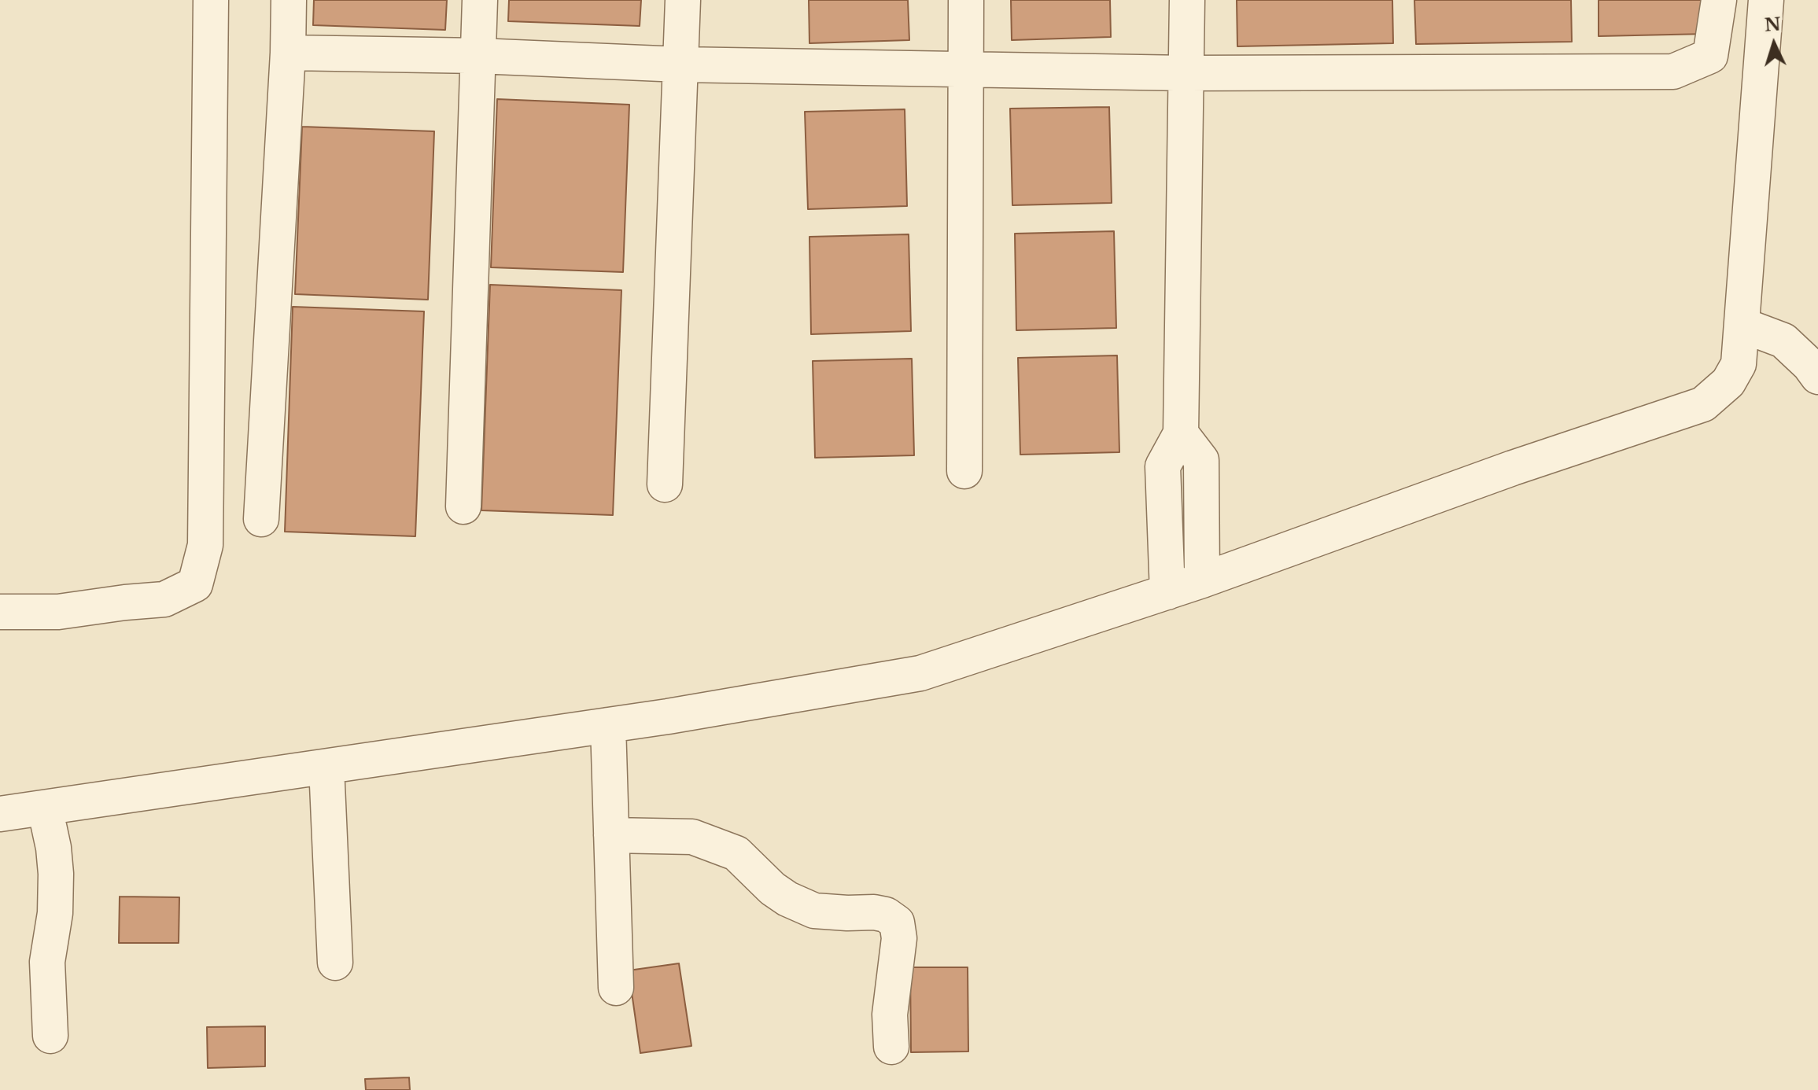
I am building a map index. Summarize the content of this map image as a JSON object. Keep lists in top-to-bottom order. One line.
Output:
{"north":"top"}
